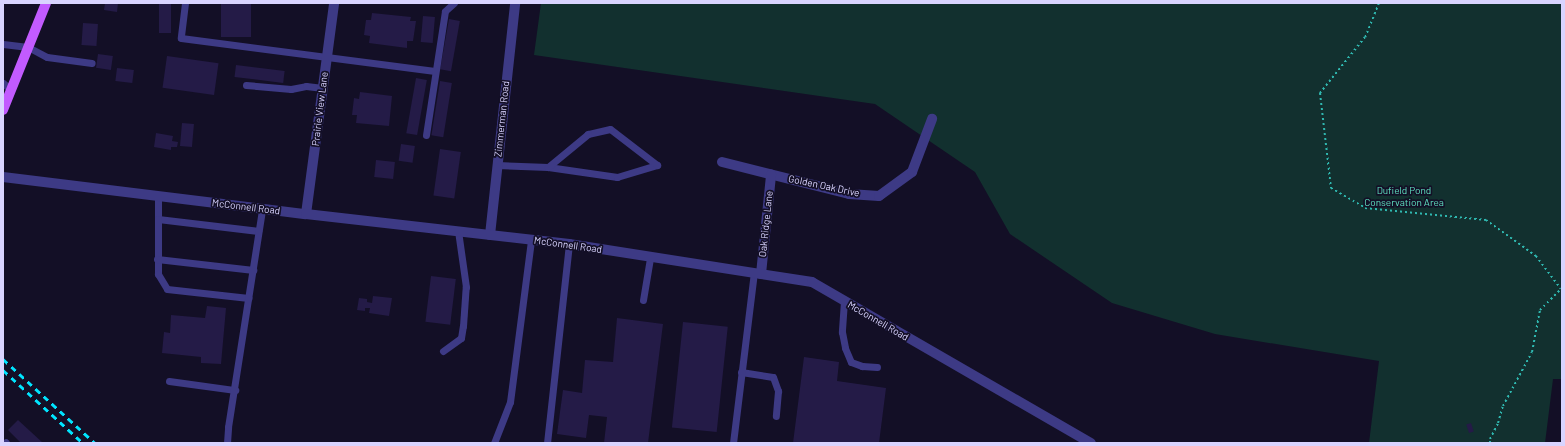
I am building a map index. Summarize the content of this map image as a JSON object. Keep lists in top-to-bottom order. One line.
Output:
{"streets":{"street":["Prairie View Lane","Zimmerman Road","Golden Oak Drive","McConnell Road","Oak Ridge Lane"]},"crossings":[["Prairie View Lane","McConnell Road"],["Zimmerman Road","McConnell Road"],["Golden Oak Drive","Oak Ridge Lane"],["McConnell Road","Oak Ridge Lane"]],"parks":["Dufield Pond Conservation Area"]}
